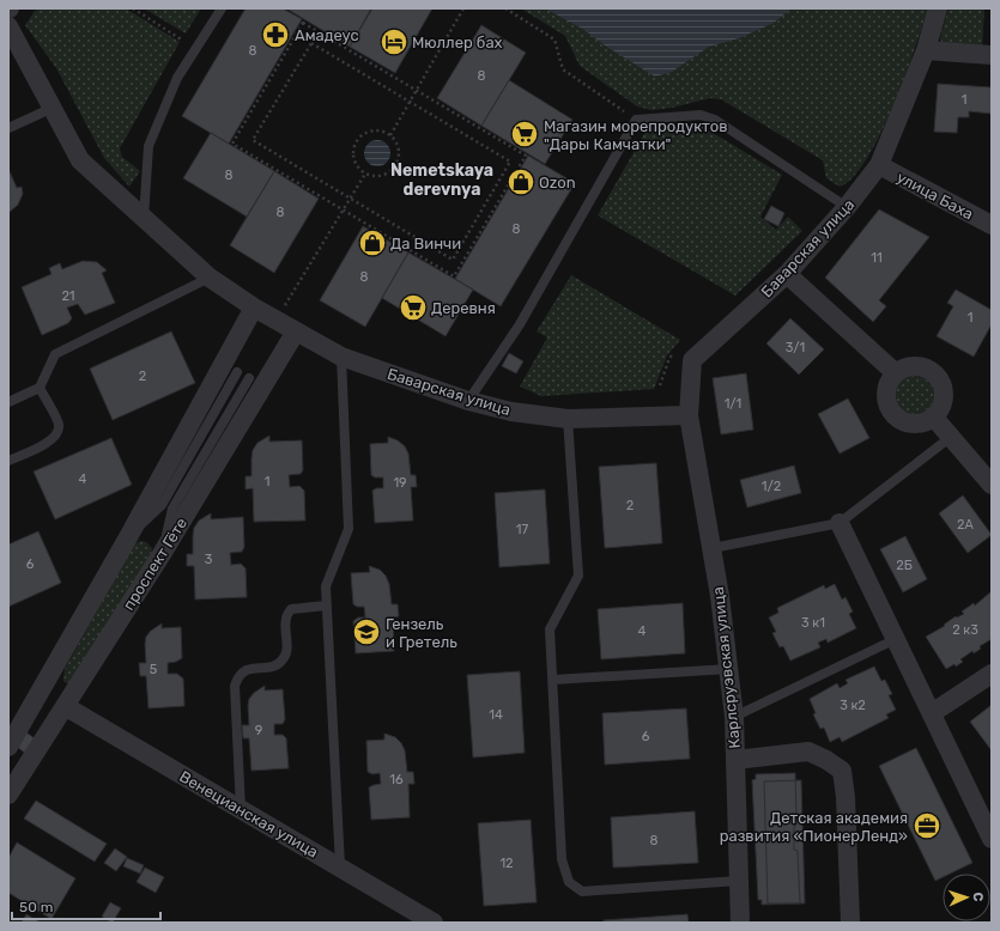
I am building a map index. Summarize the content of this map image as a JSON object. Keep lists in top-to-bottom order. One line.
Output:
{"streets":{"street":["улица Баха","Баварская улица","проспект Гёте","Карлсруэвская улица","Венецианская улица"]},"crossings":[["улица Баха","Баварская улица"],["Баварская улица","проспект Гёте"],["Баварская улица","Карлсруэвская улица"],["проспект Гёте","Венецианская улица"]],"districts":["Nemetskaya derevnya"],"places":{"pharmacy":["Амадеус"],"hotel":["Мюллер бах"],"supermarket":["Магазин морепродуктов \"Дары Камчатки\"","Деревня"],"shop":["Ozon","Да Винчи"],"school or university":["Гензель и Гретель"],"office":["Детская академия развития «ПионерЛенд»"]},"house_numbers":["8","8","1","8","8","8","11","8","21","1","3/1","2","1/1","4","1","19","1/2","2","2А","17","3","6","2Б","3 к1","2 к3","4","5","3 к2","14","9","6","16","8","12"],"scale_bar":"50 m","north":"right"}
